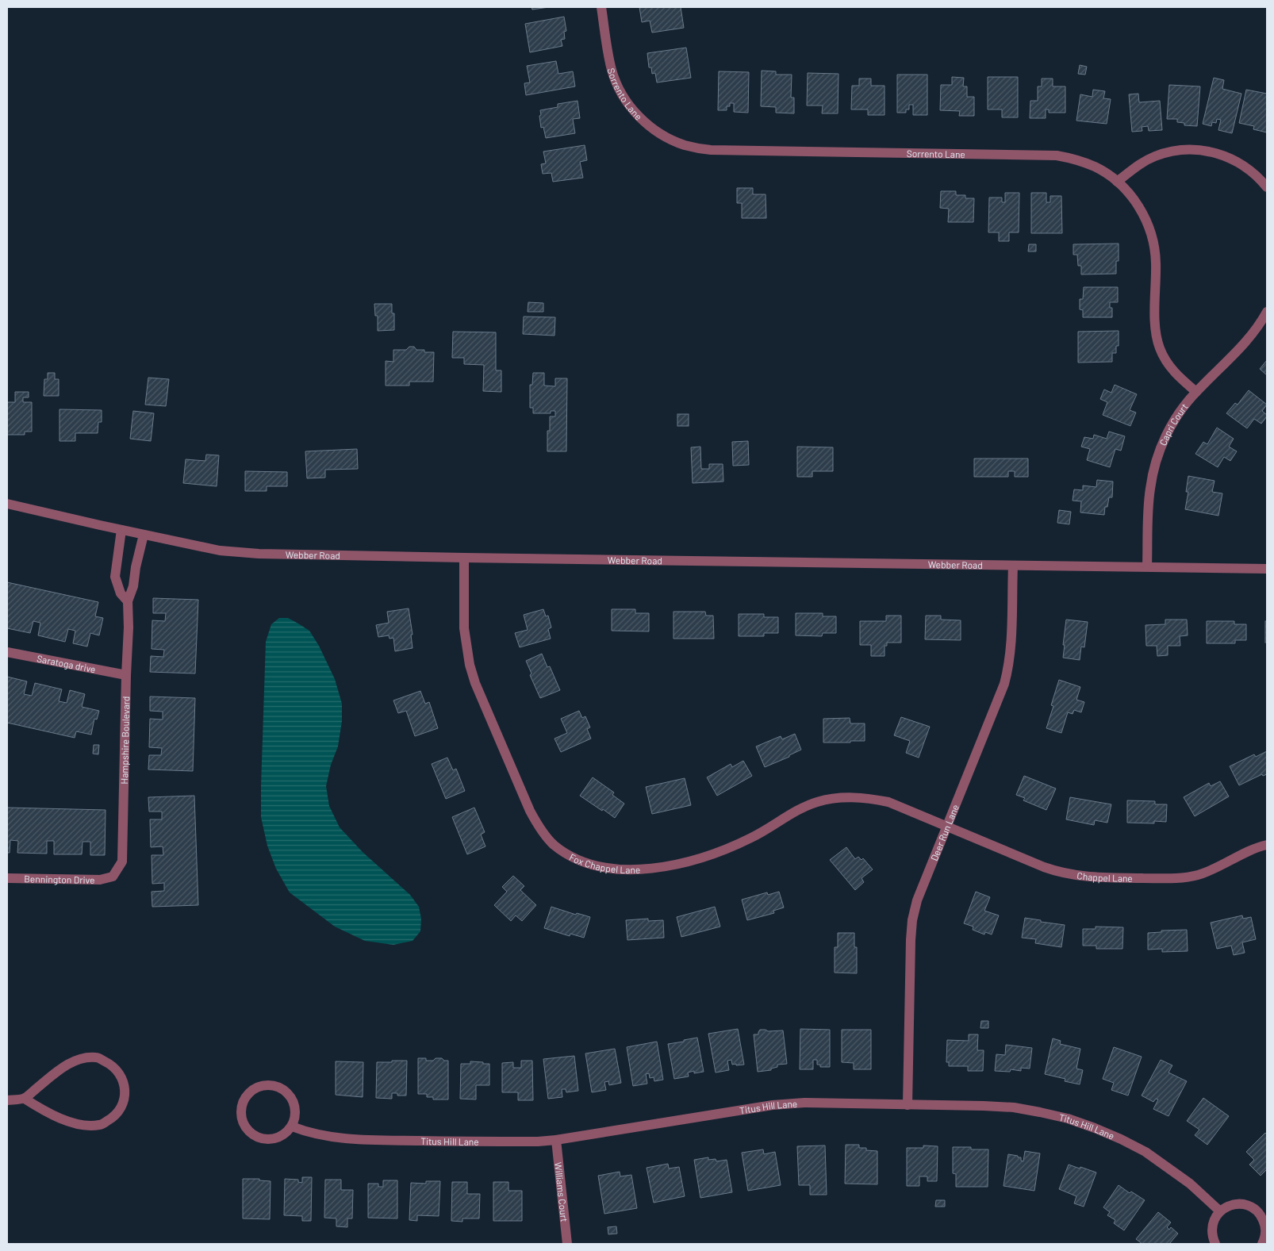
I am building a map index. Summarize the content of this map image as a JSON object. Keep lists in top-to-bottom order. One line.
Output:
{"streets":{"street":["Sorrento Lane","Capri Court","Webber Road","Saratoga drive","Hampshire Boulevard","Deer Run Lane","Fox Chappel Lane","Chappel Lane","Bennington Drive","Titus Hill Lane","Williams Court"]},"crossings":[["Sorrento Lane","Capri Court"],["Capri Court","Webber Road"],["Webber Road","Hampshire Boulevard"],["Webber Road","Deer Run Lane"],["Webber Road","Fox Chappel Lane"],["Saratoga drive","Hampshire Boulevard"],["Hampshire Boulevard","Bennington Drive"],["Deer Run Lane","Fox Chappel Lane"],["Deer Run Lane","Chappel Lane"],["Deer Run Lane","Titus Hill Lane"],["Fox Chappel Lane","Chappel Lane"],["Titus Hill Lane","Williams Court"]]}
